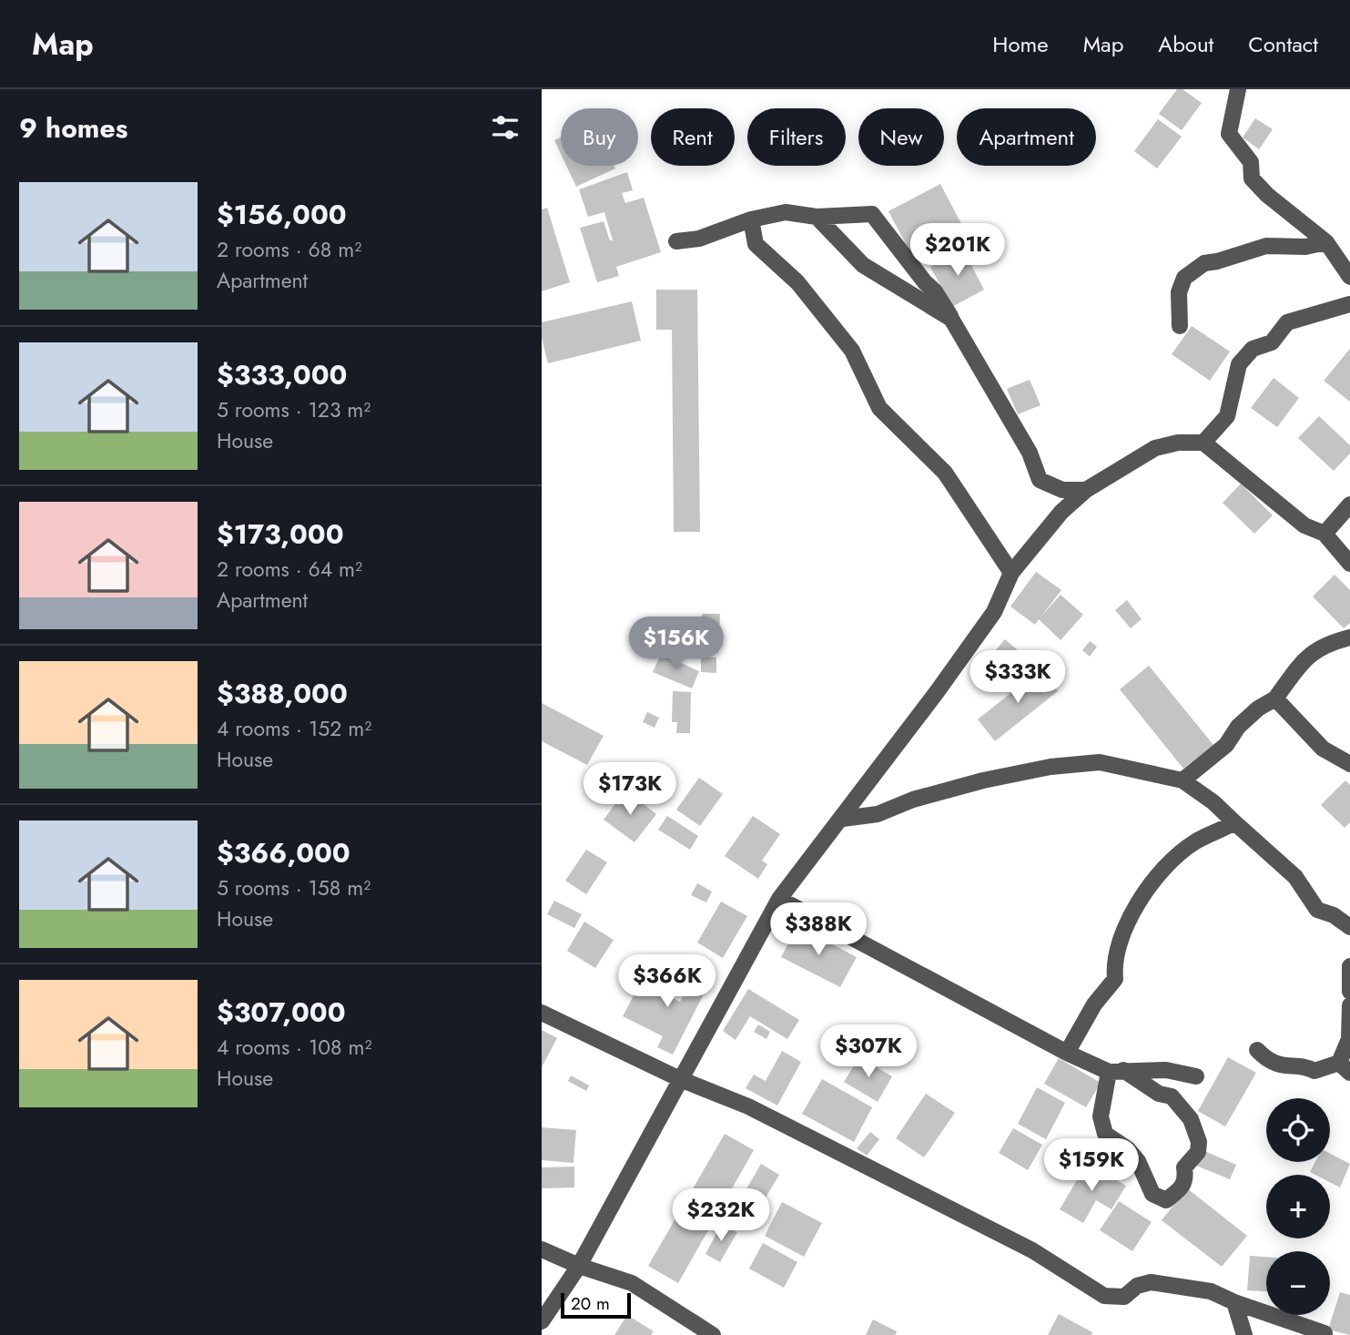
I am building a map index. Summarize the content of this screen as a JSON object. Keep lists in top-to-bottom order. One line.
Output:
{"scale_bar":"20 m","page":{"header":"Map","nav":["Home","Map","About","Contact"],"heading":"9 homes","chip":["Buy","Rent","Filters","New","Apartment"],"list":[{"name":"$156,000","note":"2 rooms · 68 m² · Apartment"},{"name":"$333,000","note":"5 rooms · 123 m² · House"},{"name":"$173,000","note":"2 rooms · 64 m² · Apartment"},{"name":"$388,000","note":"4 rooms · 152 m² · House"},{"name":"$366,000","note":"5 rooms · 158 m² · House"},{"name":"$307,000","note":"4 rooms · 108 m² · House"}],"price":["$201K","$156K","$333K","$173K","$388K","$366K","$307K","$159K","$232K"],"map_buttons":["+","−"],"scale":"20 m"}}
